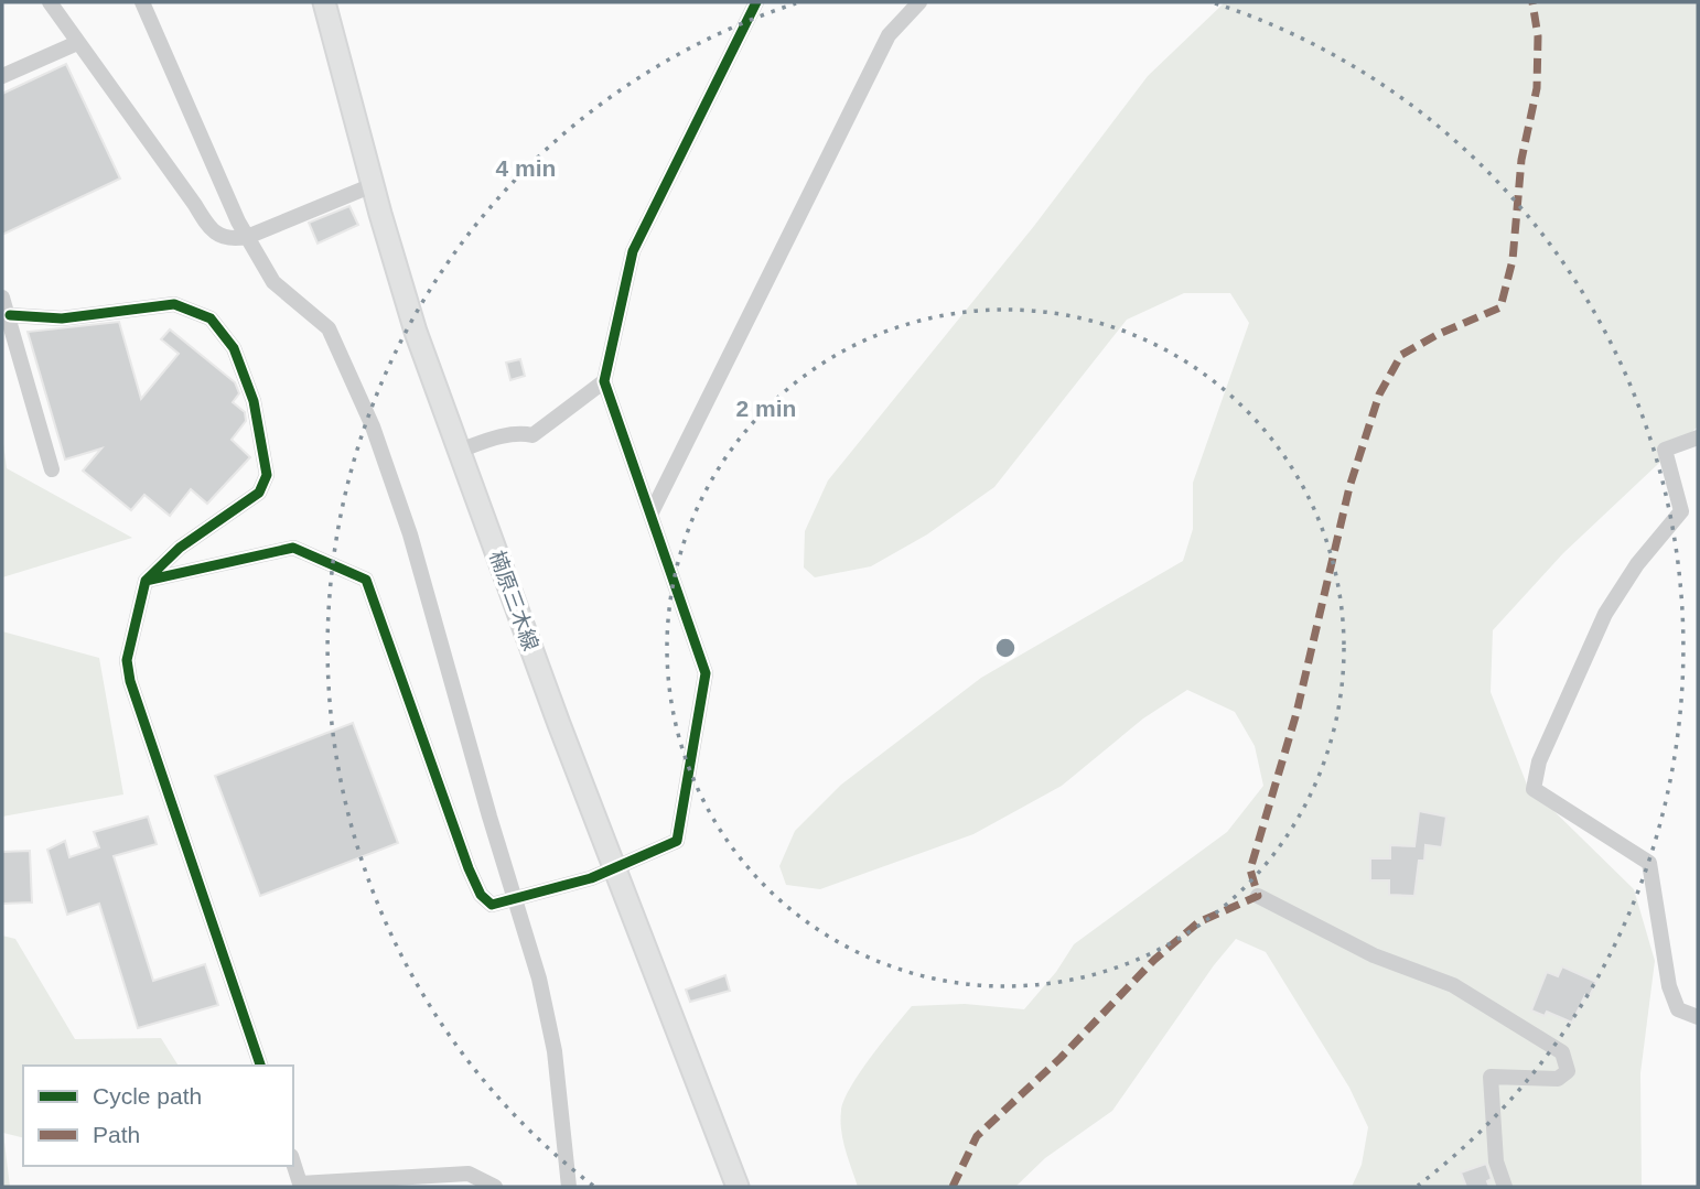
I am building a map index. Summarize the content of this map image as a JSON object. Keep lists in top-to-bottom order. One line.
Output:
{"streets":{"main road":["楠原三木線"]},"legend":["Cycle path","Path"],"rings":["4 min","2 min"]}
